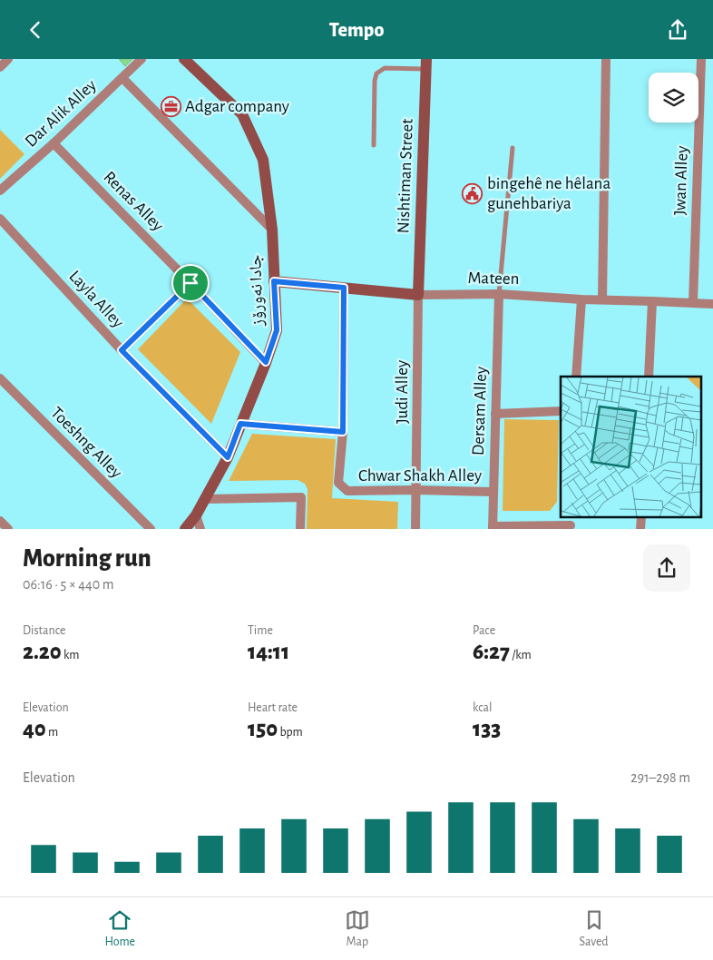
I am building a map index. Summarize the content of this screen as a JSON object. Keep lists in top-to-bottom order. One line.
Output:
{"streets":{"street":["Dar Alik Alley","Nishtiman Street","Jwan Alley","Renas Alley","Mateen","جادا نەورۆز","Layla Alley","Judi Alley","Dersam Alley","Toeshng Alley","Chwar Shakh Alley"]},"crossings":[["Dar Alik Alley","Renas Alley"],["Nishtiman Street","Mateen"],["Nishtiman Street","Judi Alley"],["Jwan Alley","Mateen"],["Renas Alley","جادا نەورۆز"],["Mateen","جادا نەورۆز"],["Mateen","Judi Alley"],["Mateen","Dersam Alley"],["جادا نەورۆز","Layla Alley"],["Judi Alley","Chwar Shakh Alley"],["Dersam Alley","Chwar Shakh Alley"]],"places":{"office":["Adgar company"],"public building":["bingehê ne hêlana gunehbariya"]},"page":{"header":"Tempo","heading":["Morning run","06:16 · 5 × 440 m"],"stats":[["Distance","2.20 km"],["Time","14:11"],["Pace","6:27 /km"],["Elevation","40 m"],["Heart rate","150 bpm"],["kcal","133"]],"chart":["Elevation","291–298 m"],"tabs":["Home","Map","Saved"]}}
